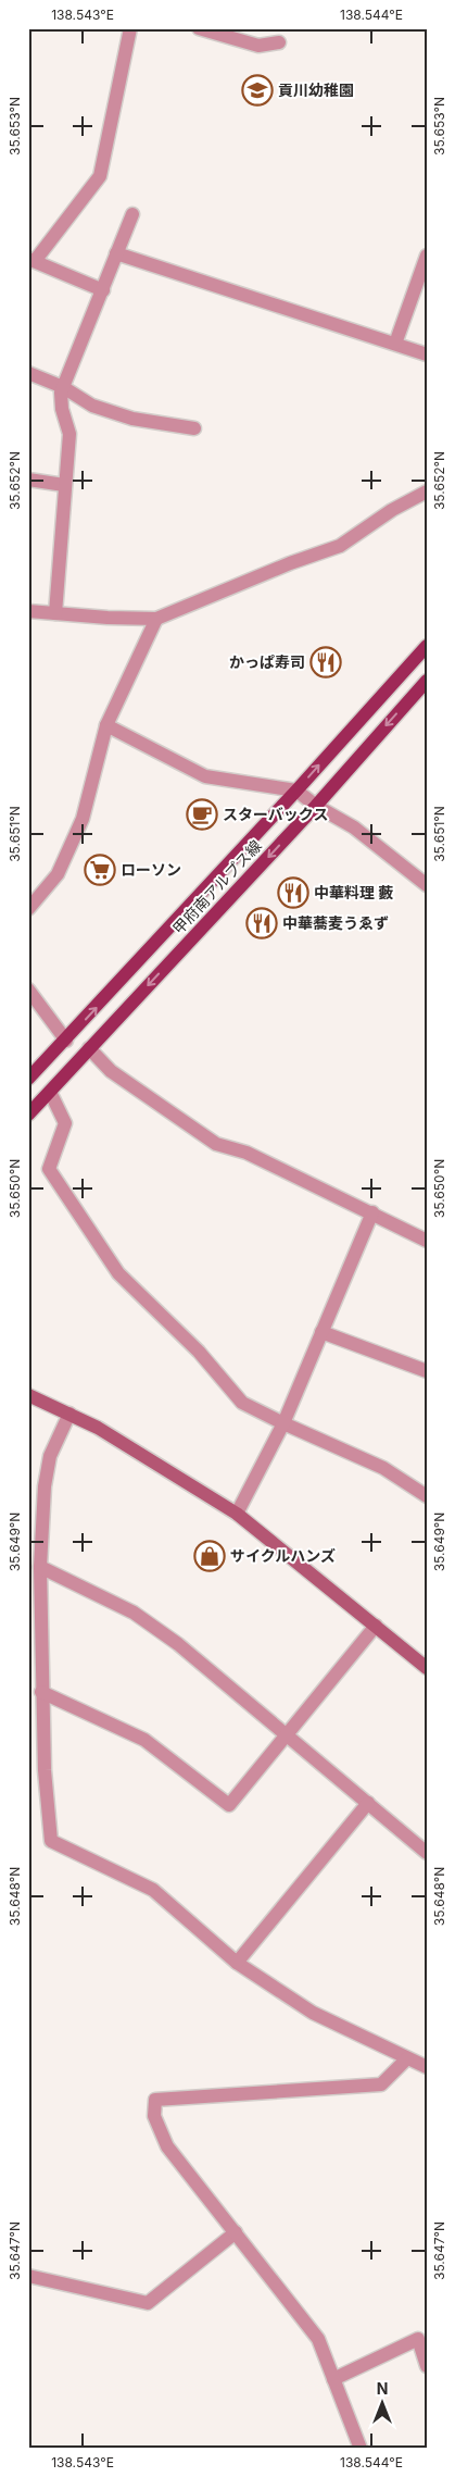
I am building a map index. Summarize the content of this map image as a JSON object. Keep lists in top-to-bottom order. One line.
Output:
{"streets":{"main road":["甲府南アルプス線"]},"places":{"school or university":["貢川幼稚園"],"restaurant":["かっぱ寿司","中華料理 藪","中華蕎麦うゑず"],"cafe":["スターバックス"],"supermarket":["ローソン"],"shop":["サイクルハンズ"]},"north":"top","coordinates":["138.543°E","138.544°E","35.653°N","35.652°N","35.651°N","35.650°N","35.649°N","35.648°N","35.647°N"]}
